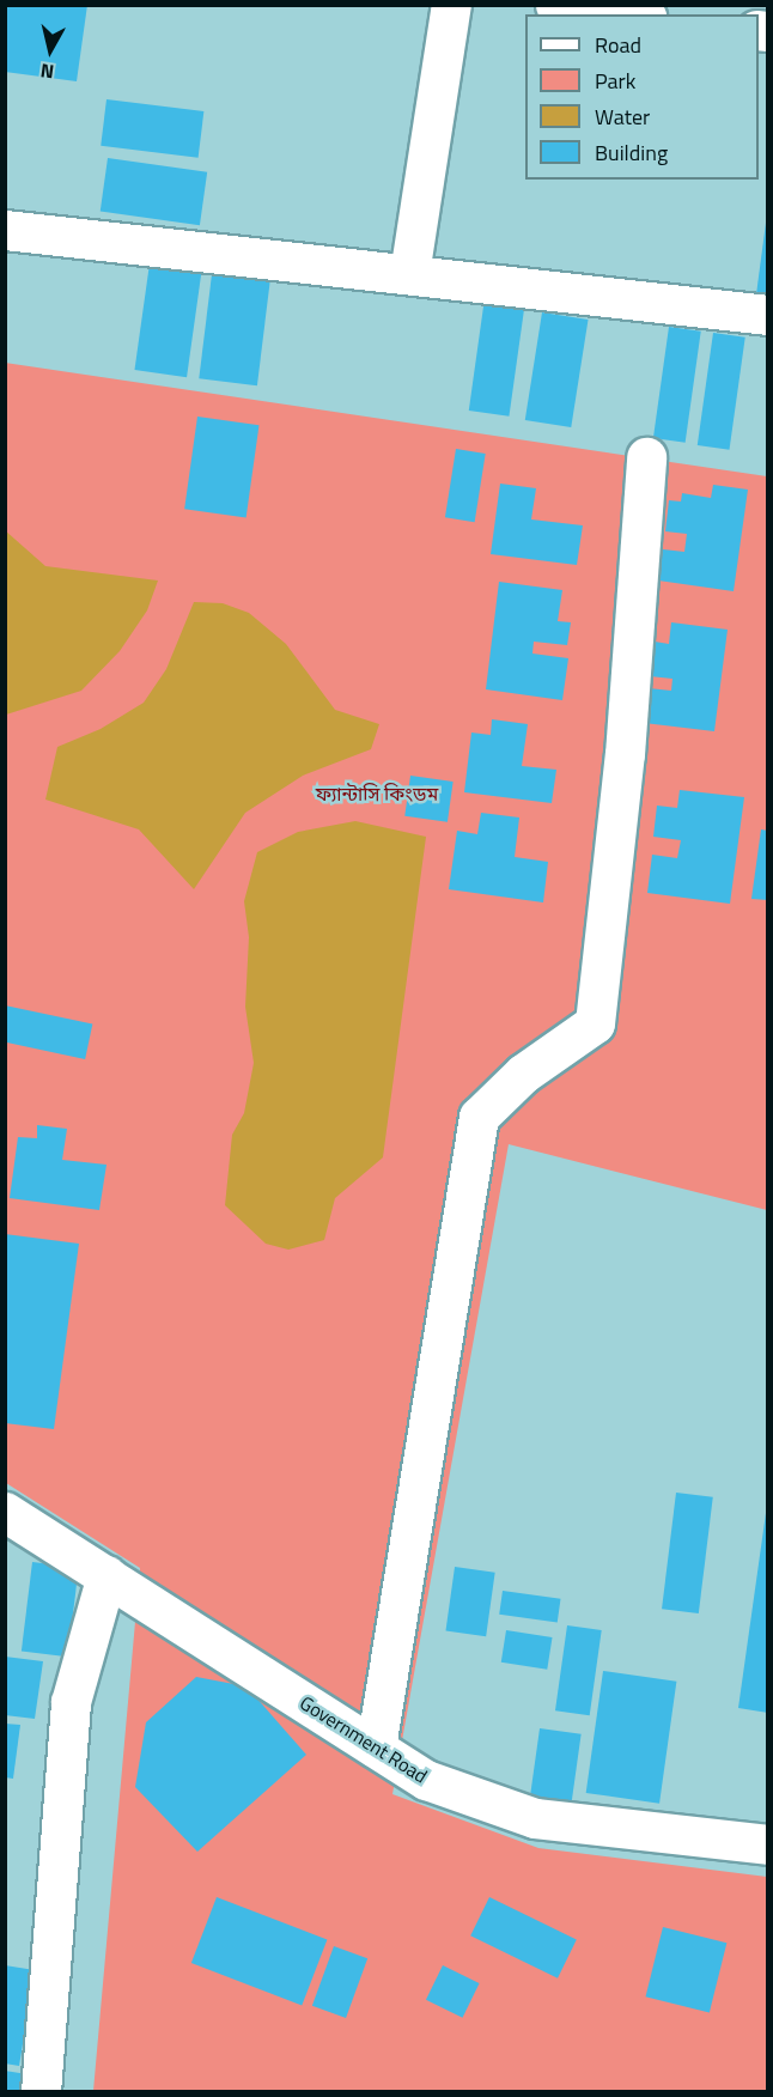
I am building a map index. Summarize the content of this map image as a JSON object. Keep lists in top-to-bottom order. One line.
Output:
{"streets":{"street":["Government Road"]},"parks":["ফ্যান্টাসি কিংডম"],"legend":["Road","Park","Water","Building"],"north":"bottom"}
